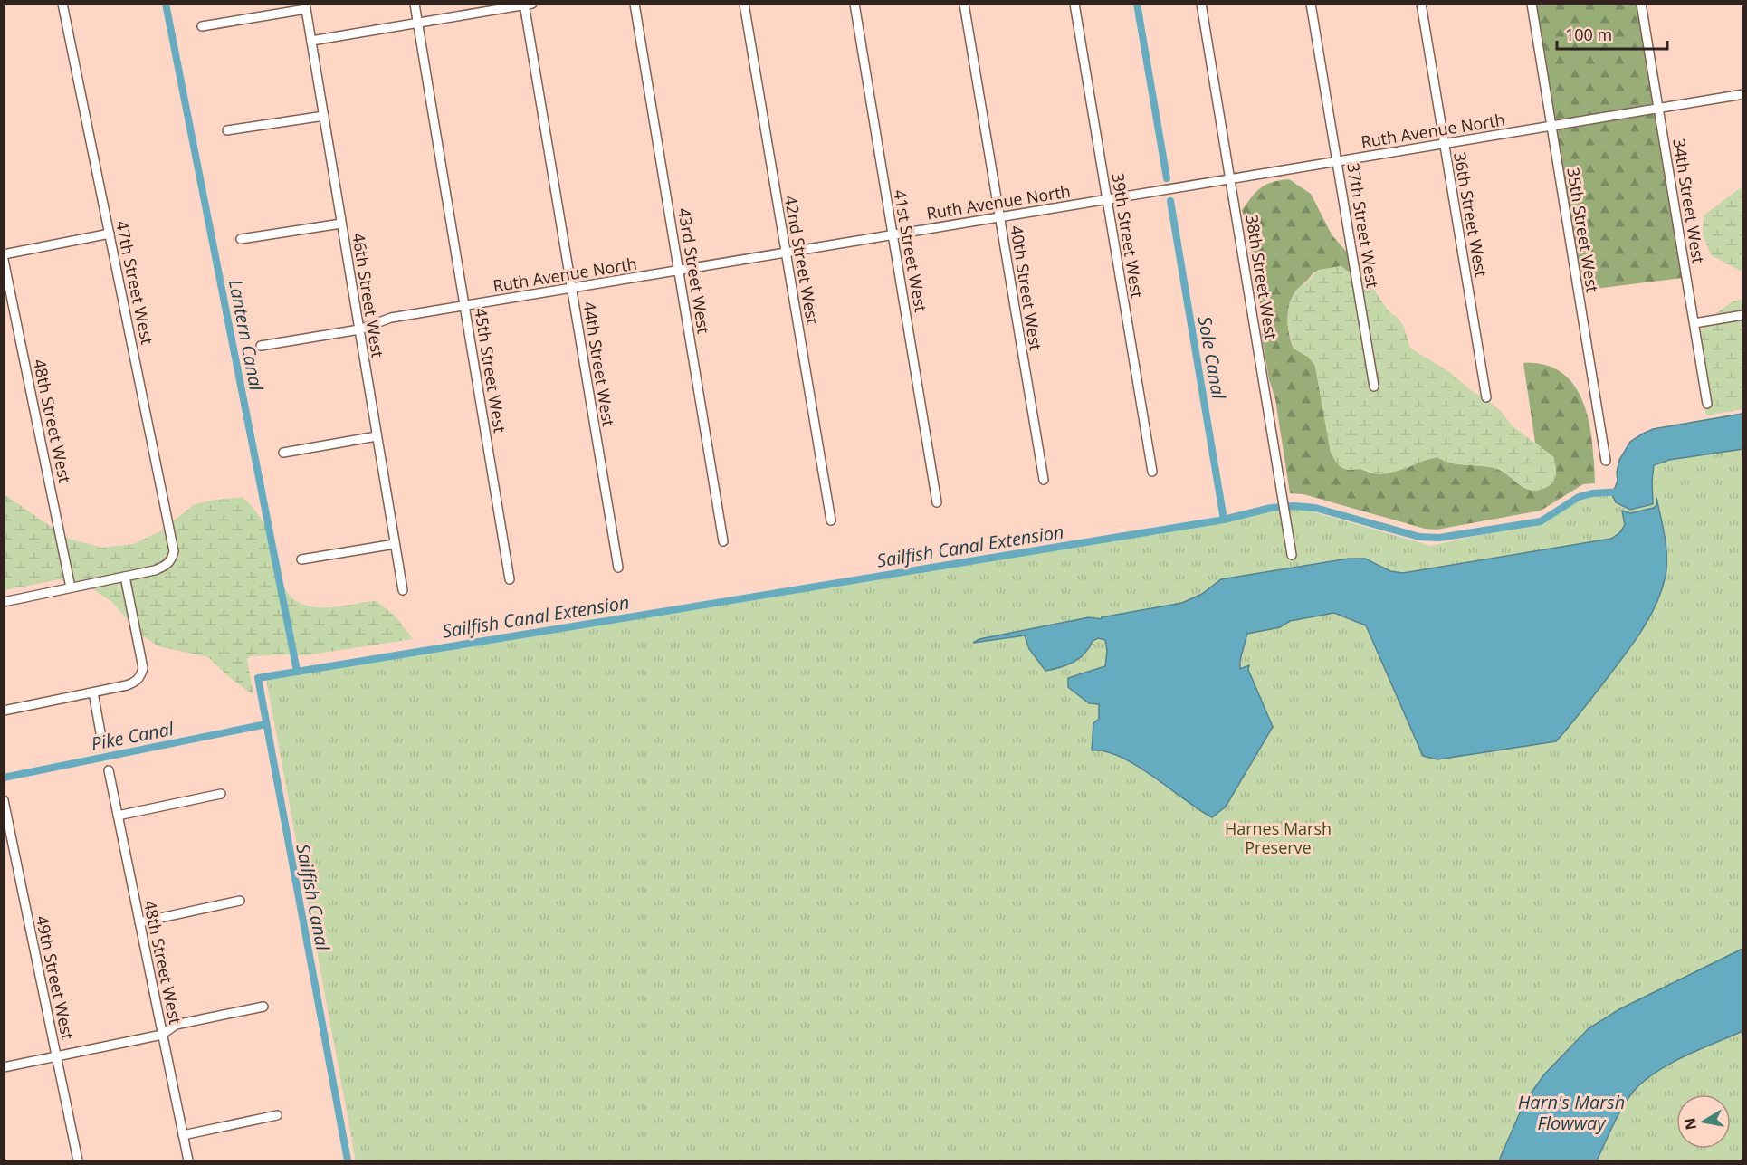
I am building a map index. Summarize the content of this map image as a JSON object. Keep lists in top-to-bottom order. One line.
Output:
{"streets":{"street":["Ruth Avenue North","34th Street West","36th Street West","37th Street West","35th Street West","39th Street West","41st Street West","42nd Street West","43rd Street West","38th Street West","47th Street West","40th Street West","46th Street West","44th Street West","45th Street West","48th Street West","49th Street West"]},"crossings":[["Ruth Avenue North","34th Street West"],["Ruth Avenue North","36th Street West"],["Ruth Avenue North","37th Street West"],["Ruth Avenue North","35th Street West"],["Ruth Avenue North","39th Street West"],["Ruth Avenue North","41st Street West"],["Ruth Avenue North","42nd Street West"],["Ruth Avenue North","43rd Street West"],["Ruth Avenue North","38th Street West"],["Ruth Avenue North","40th Street West"],["Ruth Avenue North","46th Street West"],["Ruth Avenue North","44th Street West"],["Ruth Avenue North","45th Street West"]],"water":["Lantern Canal","Sole Canal","Sailfish Canal Extension","Pike Canal","Sailfish Canal","Harn's Marsh Flowway"],"parks":["Harnes Marsh Preserve"],"scale_bar":"100 m","north":"left"}
